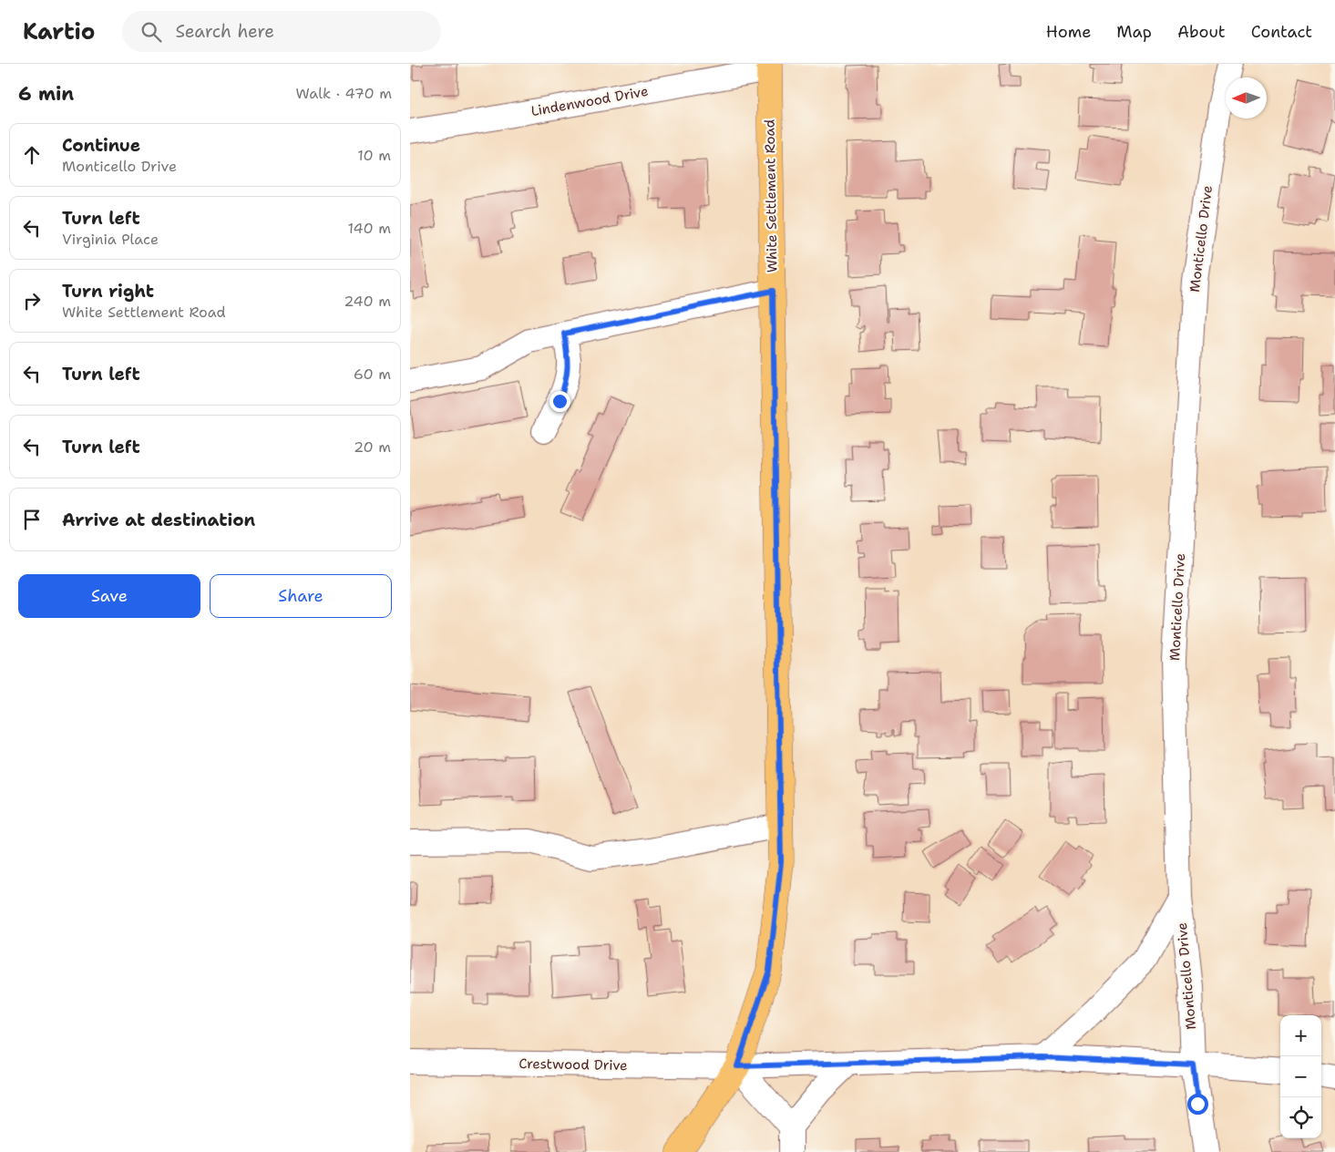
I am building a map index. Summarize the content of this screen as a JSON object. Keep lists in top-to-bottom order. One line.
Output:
{"streets":{"main road":["White Settlement Road"],"street":["Lindenwood Drive","Monticello Drive","Crestwood Drive"]},"crossings":[["Lindenwood Drive","White Settlement Road"],["White Settlement Road","Crestwood Drive"],["Monticello Drive","Crestwood Drive"]],"north":"left","page":{"header":"Kartio","search":"Search here","nav":["Home","Map","About","Contact"],"heading":["6 min","Walk · 470 m"],"list":[["Continue","Monticello Drive","10 m"],["Turn left","Virginia Place","140 m"],["Turn right","White Settlement Road","240 m"],["Turn left","60 m"],["Turn left","20 m"],"Arrive at destination"],"buttons":["Save","Share"],"map_buttons":["+","−"]}}
